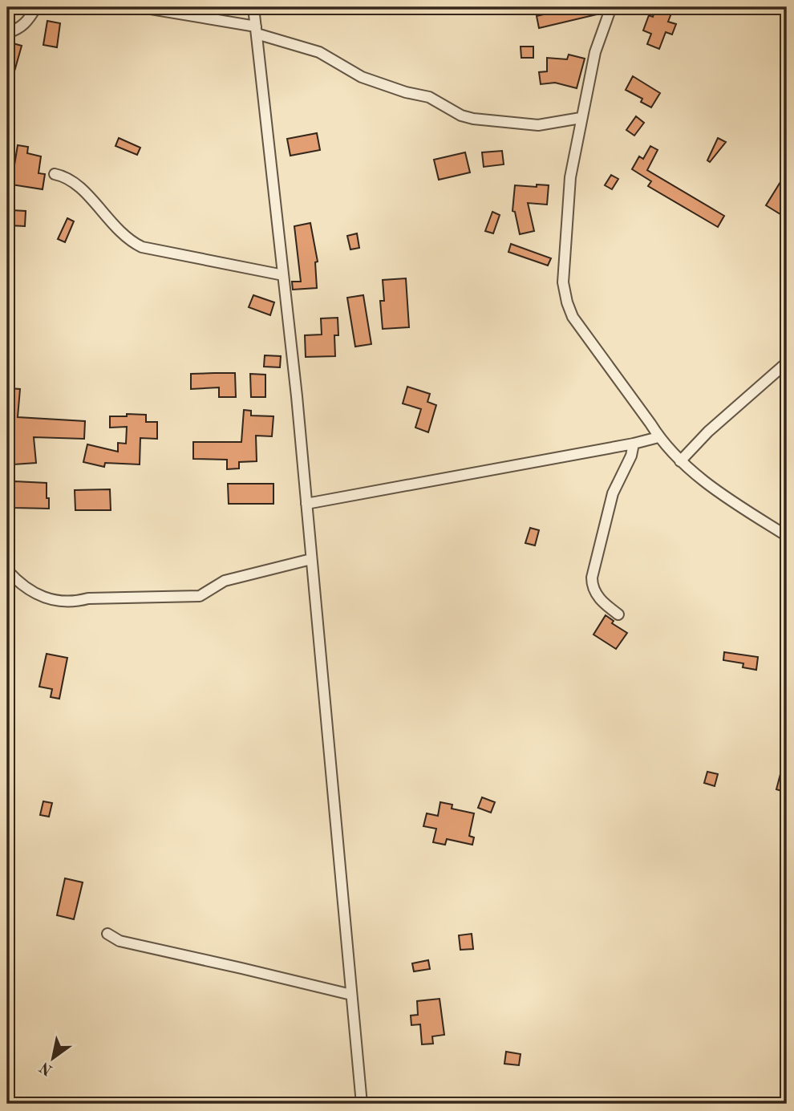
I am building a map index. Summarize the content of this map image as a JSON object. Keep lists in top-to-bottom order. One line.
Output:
{"north":"bottom left"}
